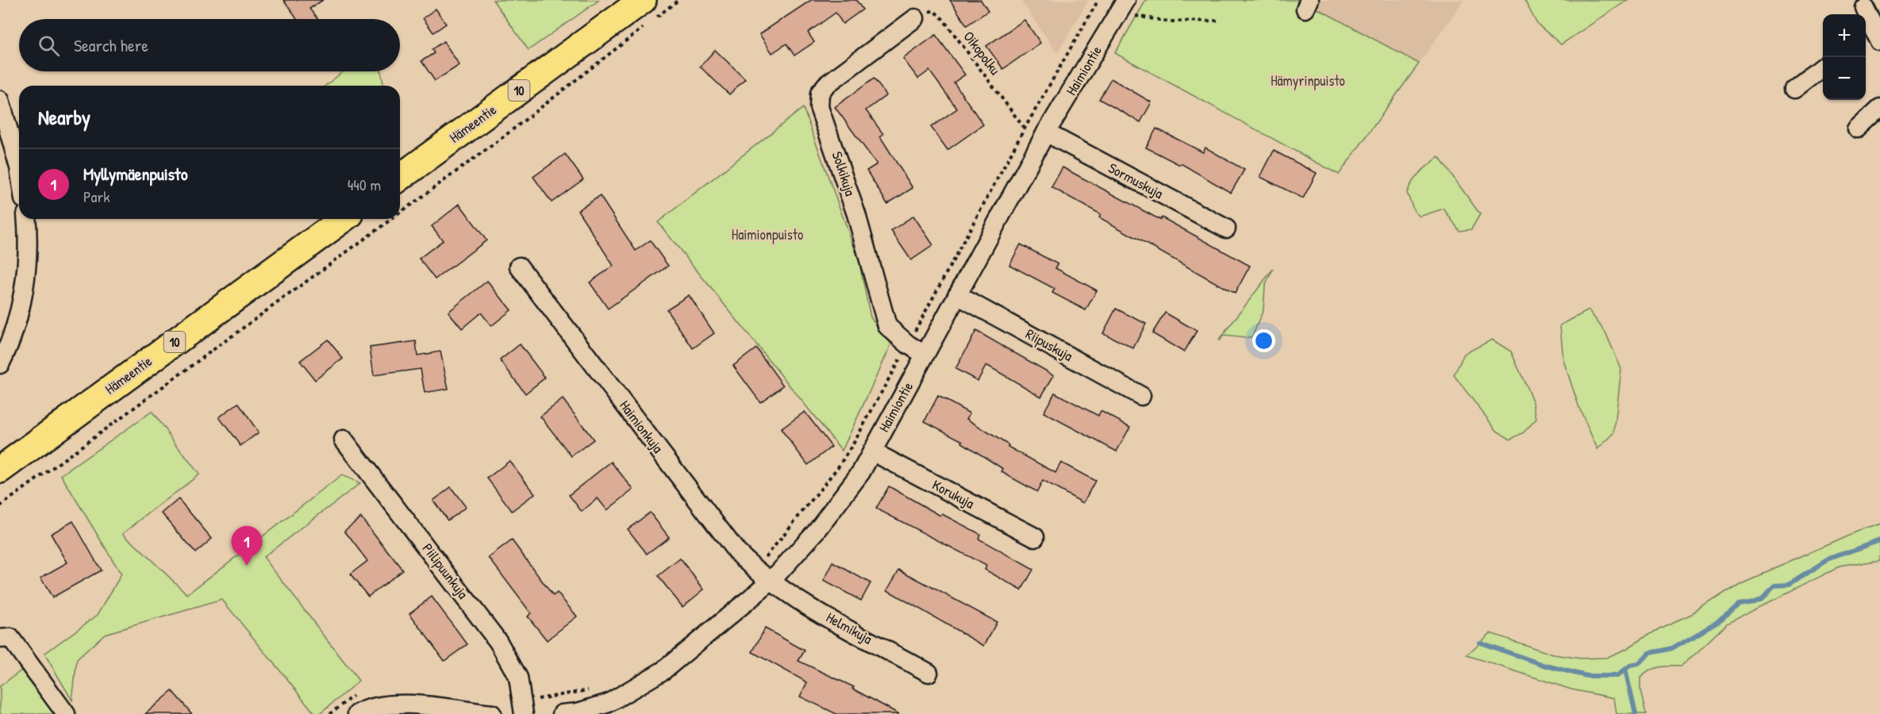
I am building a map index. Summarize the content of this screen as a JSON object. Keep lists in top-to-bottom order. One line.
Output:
{"streets":{"highway":["10","Hämeentie"],"street":["Haimiontie","Solkikuja","Sormuskuja","Riipuskuja","Haimionkuja","Korukuja","Piilipuunkuja","Helmikuja"],"path":["Oikopolku"]},"crossings":[["Oikopolku","Haimiontie"],["Oikopolku","Solkikuja"],["Oikopolku","Sormuskuja"],["Haimiontie","Solkikuja"],["Haimiontie","Sormuskuja"],["Haimiontie","Riipuskuja"],["Haimiontie","Haimionkuja"],["Haimiontie","Korukuja"],["Haimiontie","Helmikuja"],["Haimionkuja","Helmikuja"]],"parks":["Hämyrinpuisto","Haimionpuisto"],"page":{"map_buttons":["+","−"],"search":"Search here","heading":"Nearby","list":[{"mark":"1","name":"Myllymäenpuisto","note":"Park","value":"440 m"}],"pins":"1"}}
